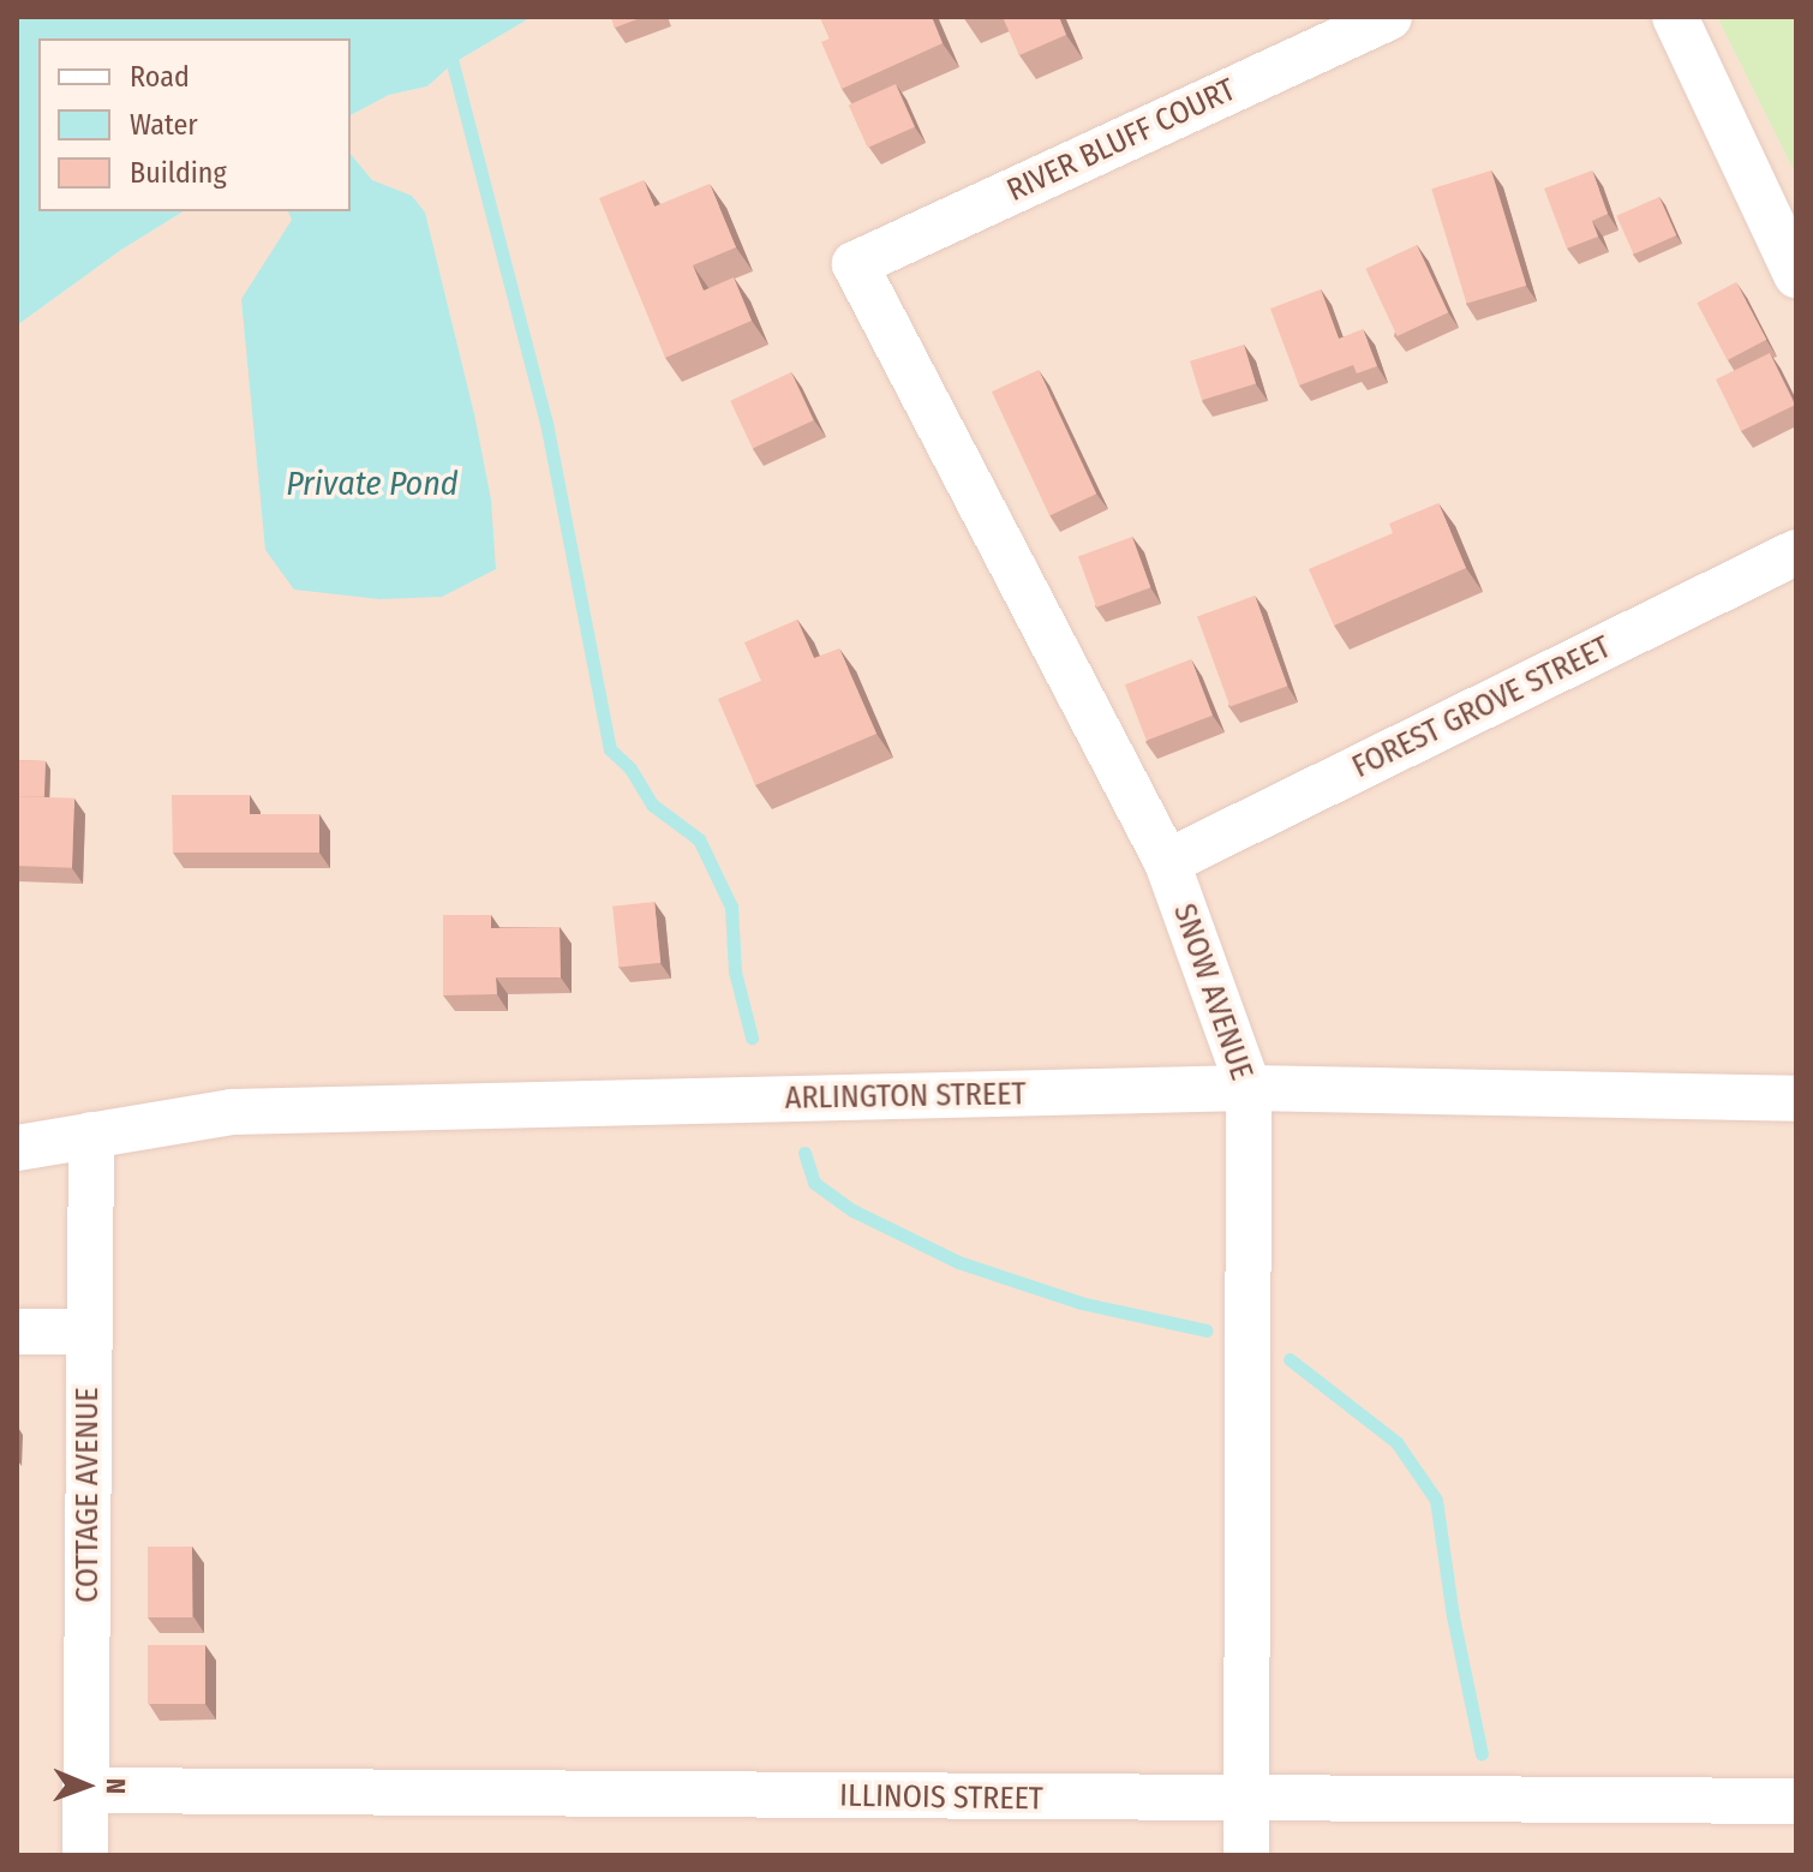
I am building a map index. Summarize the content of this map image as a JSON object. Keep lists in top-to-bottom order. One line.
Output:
{"streets":{"street":["RIVER BLUFF COURT","FOREST GROVE STREET","SNOW AVENUE","ARLINGTON STREET","COTTAGE AVENUE","ILLINOIS STREET"]},"crossings":[["RIVER BLUFF COURT","SNOW AVENUE"],["FOREST GROVE STREET","SNOW AVENUE"],["SNOW AVENUE","ARLINGTON STREET"],["SNOW AVENUE","ILLINOIS STREET"],["ARLINGTON STREET","COTTAGE AVENUE"],["COTTAGE AVENUE","ILLINOIS STREET"]],"water":["Private Pond"],"legend":["Road","Water","Building"],"north":"right"}
